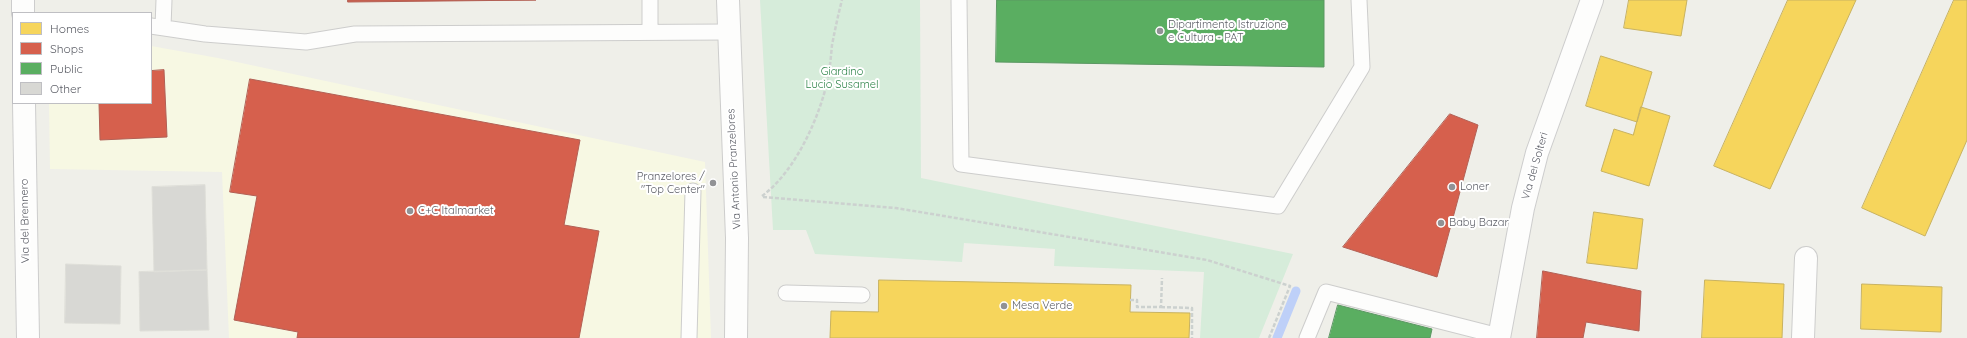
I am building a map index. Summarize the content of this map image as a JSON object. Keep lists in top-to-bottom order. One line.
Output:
{"streets":{"street":["Via dei Solteri","Via Antonio Pranzelores","Via del Brennero"]},"parks":["Giardino Lucio Susamel"],"places":["Dipartimento Istruzione e Cultura - PAT","Pranzelores / \"Top Center\"","Loner","C+C Italmarket","Baby Bazar","Mesa Verde"],"legend":["Homes","Shops","Public","Other"]}
